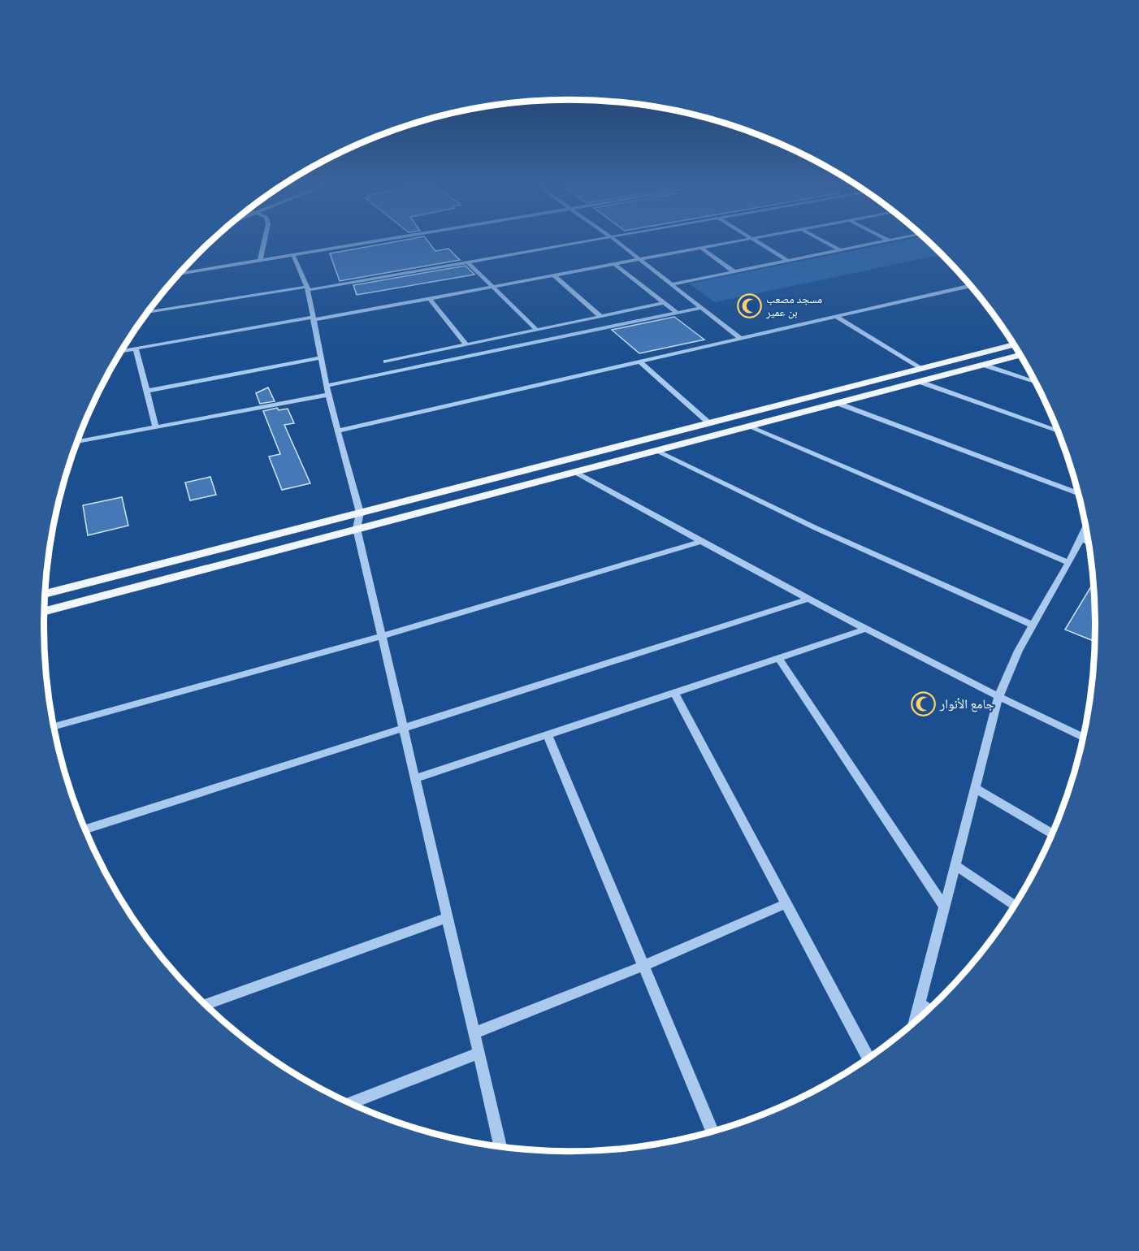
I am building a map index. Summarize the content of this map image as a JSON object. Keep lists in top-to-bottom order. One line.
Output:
{"places":{"mosque":["مسجد مصعب بن عمير","جامع الأنوار"]}}
